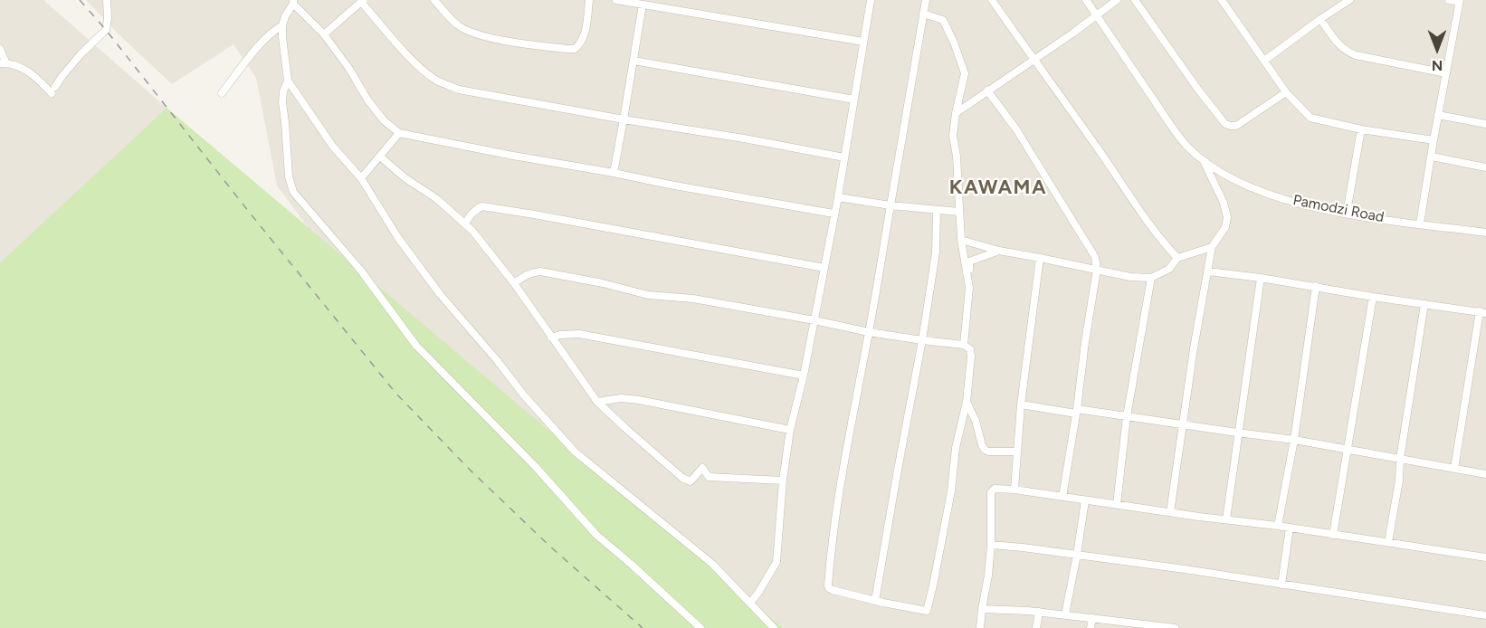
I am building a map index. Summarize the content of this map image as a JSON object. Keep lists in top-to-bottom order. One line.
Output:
{"streets":{"street":["Pamodzi Road"]},"districts":["KAWAMA"],"north":"bottom"}
